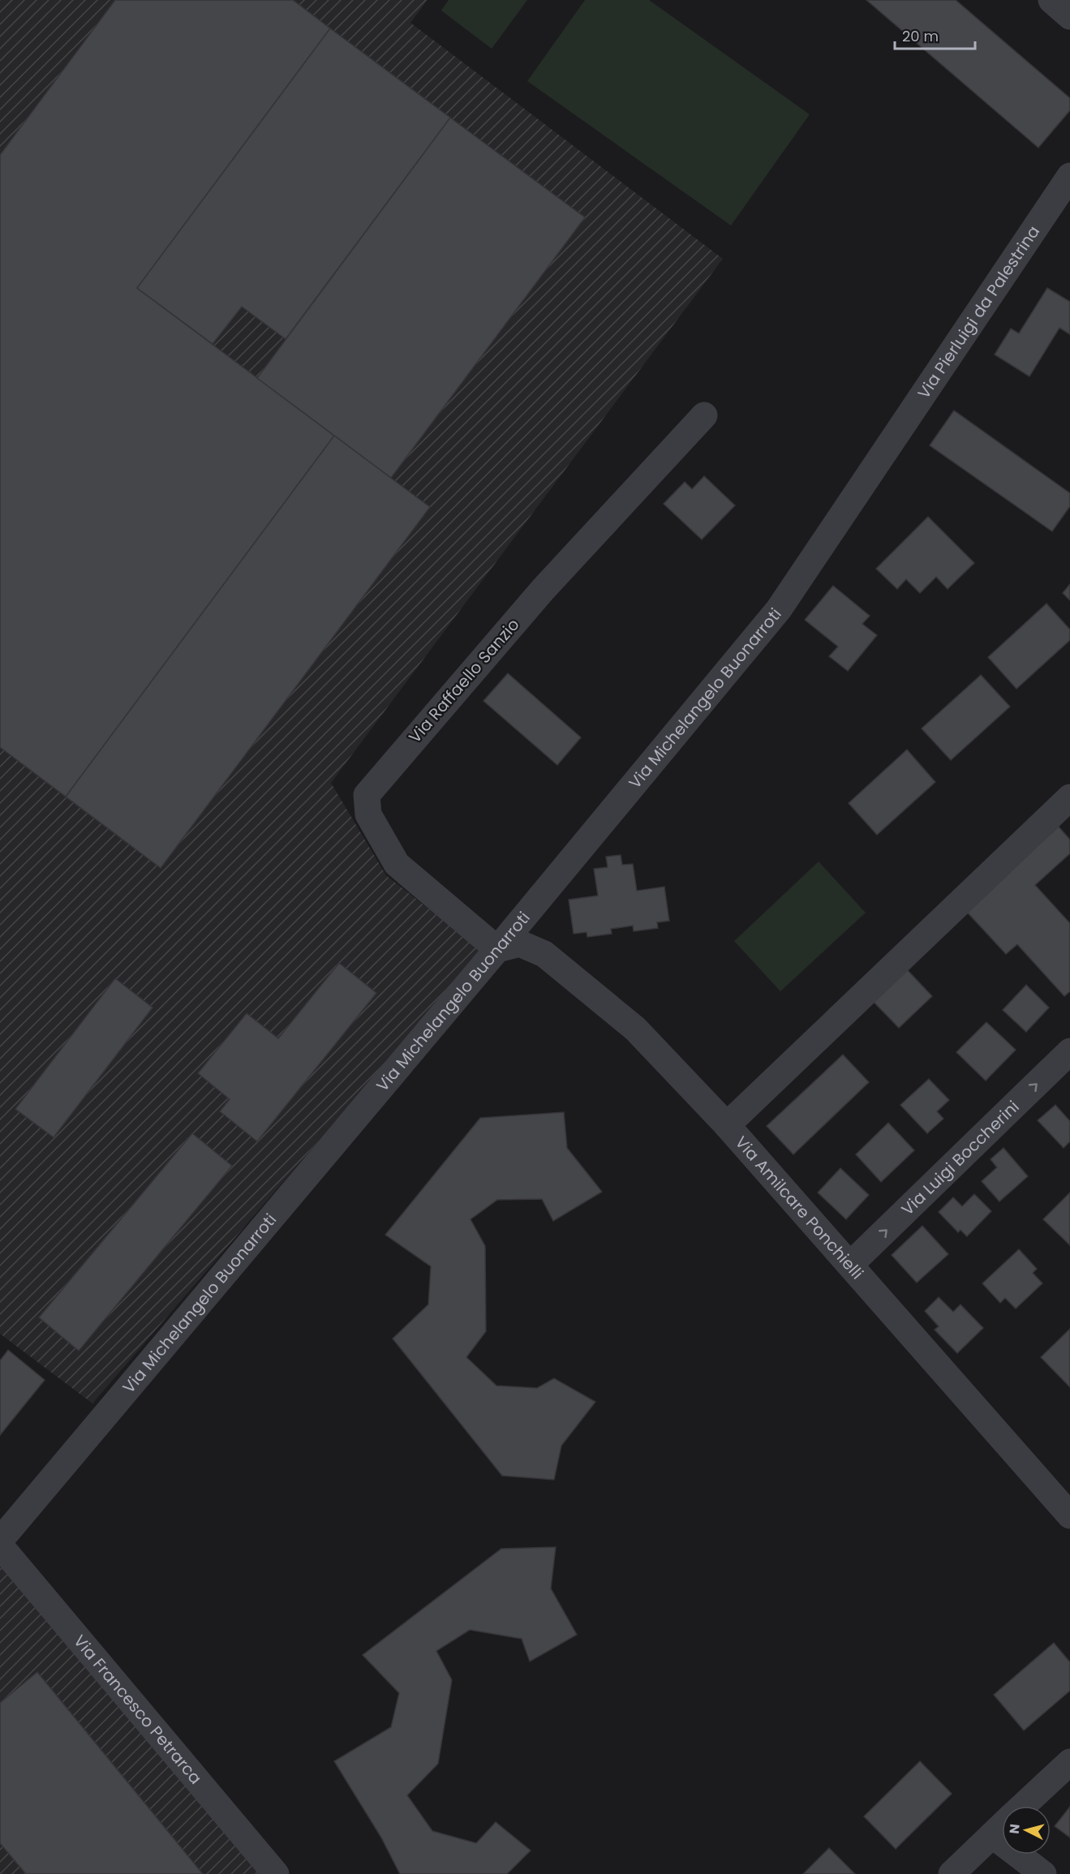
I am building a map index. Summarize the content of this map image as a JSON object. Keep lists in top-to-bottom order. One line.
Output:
{"streets":{"street":["Via Pierluigi da Palestrina","Via Raffaello Sanzio","Via Michelangelo Buonarroti","Via Luigi Boccherini","Via Amilcare Ponchielli","Via Francesco Petrarca"]},"crossings":[["Via Pierluigi da Palestrina","Via Michelangelo Buonarroti"],["Via Raffaello Sanzio","Via Michelangelo Buonarroti"],["Via Raffaello Sanzio","Via Amilcare Ponchielli"],["Via Michelangelo Buonarroti","Via Amilcare Ponchielli"],["Via Luigi Boccherini","Via Amilcare Ponchielli"]],"scale_bar":"20 m","north":"left"}
